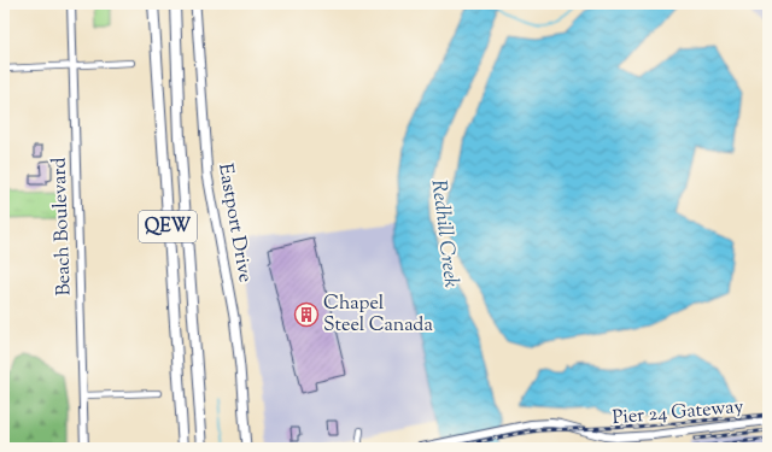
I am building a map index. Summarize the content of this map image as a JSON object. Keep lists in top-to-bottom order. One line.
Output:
{"streets":{"highway":["QEW"],"main road":["Eastport Drive"],"street":["Beach Boulevard","Pier 24 Gateway"]},"water":["Redhill Creek"],"places":{"building":["Chapel Steel Canada"]}}
